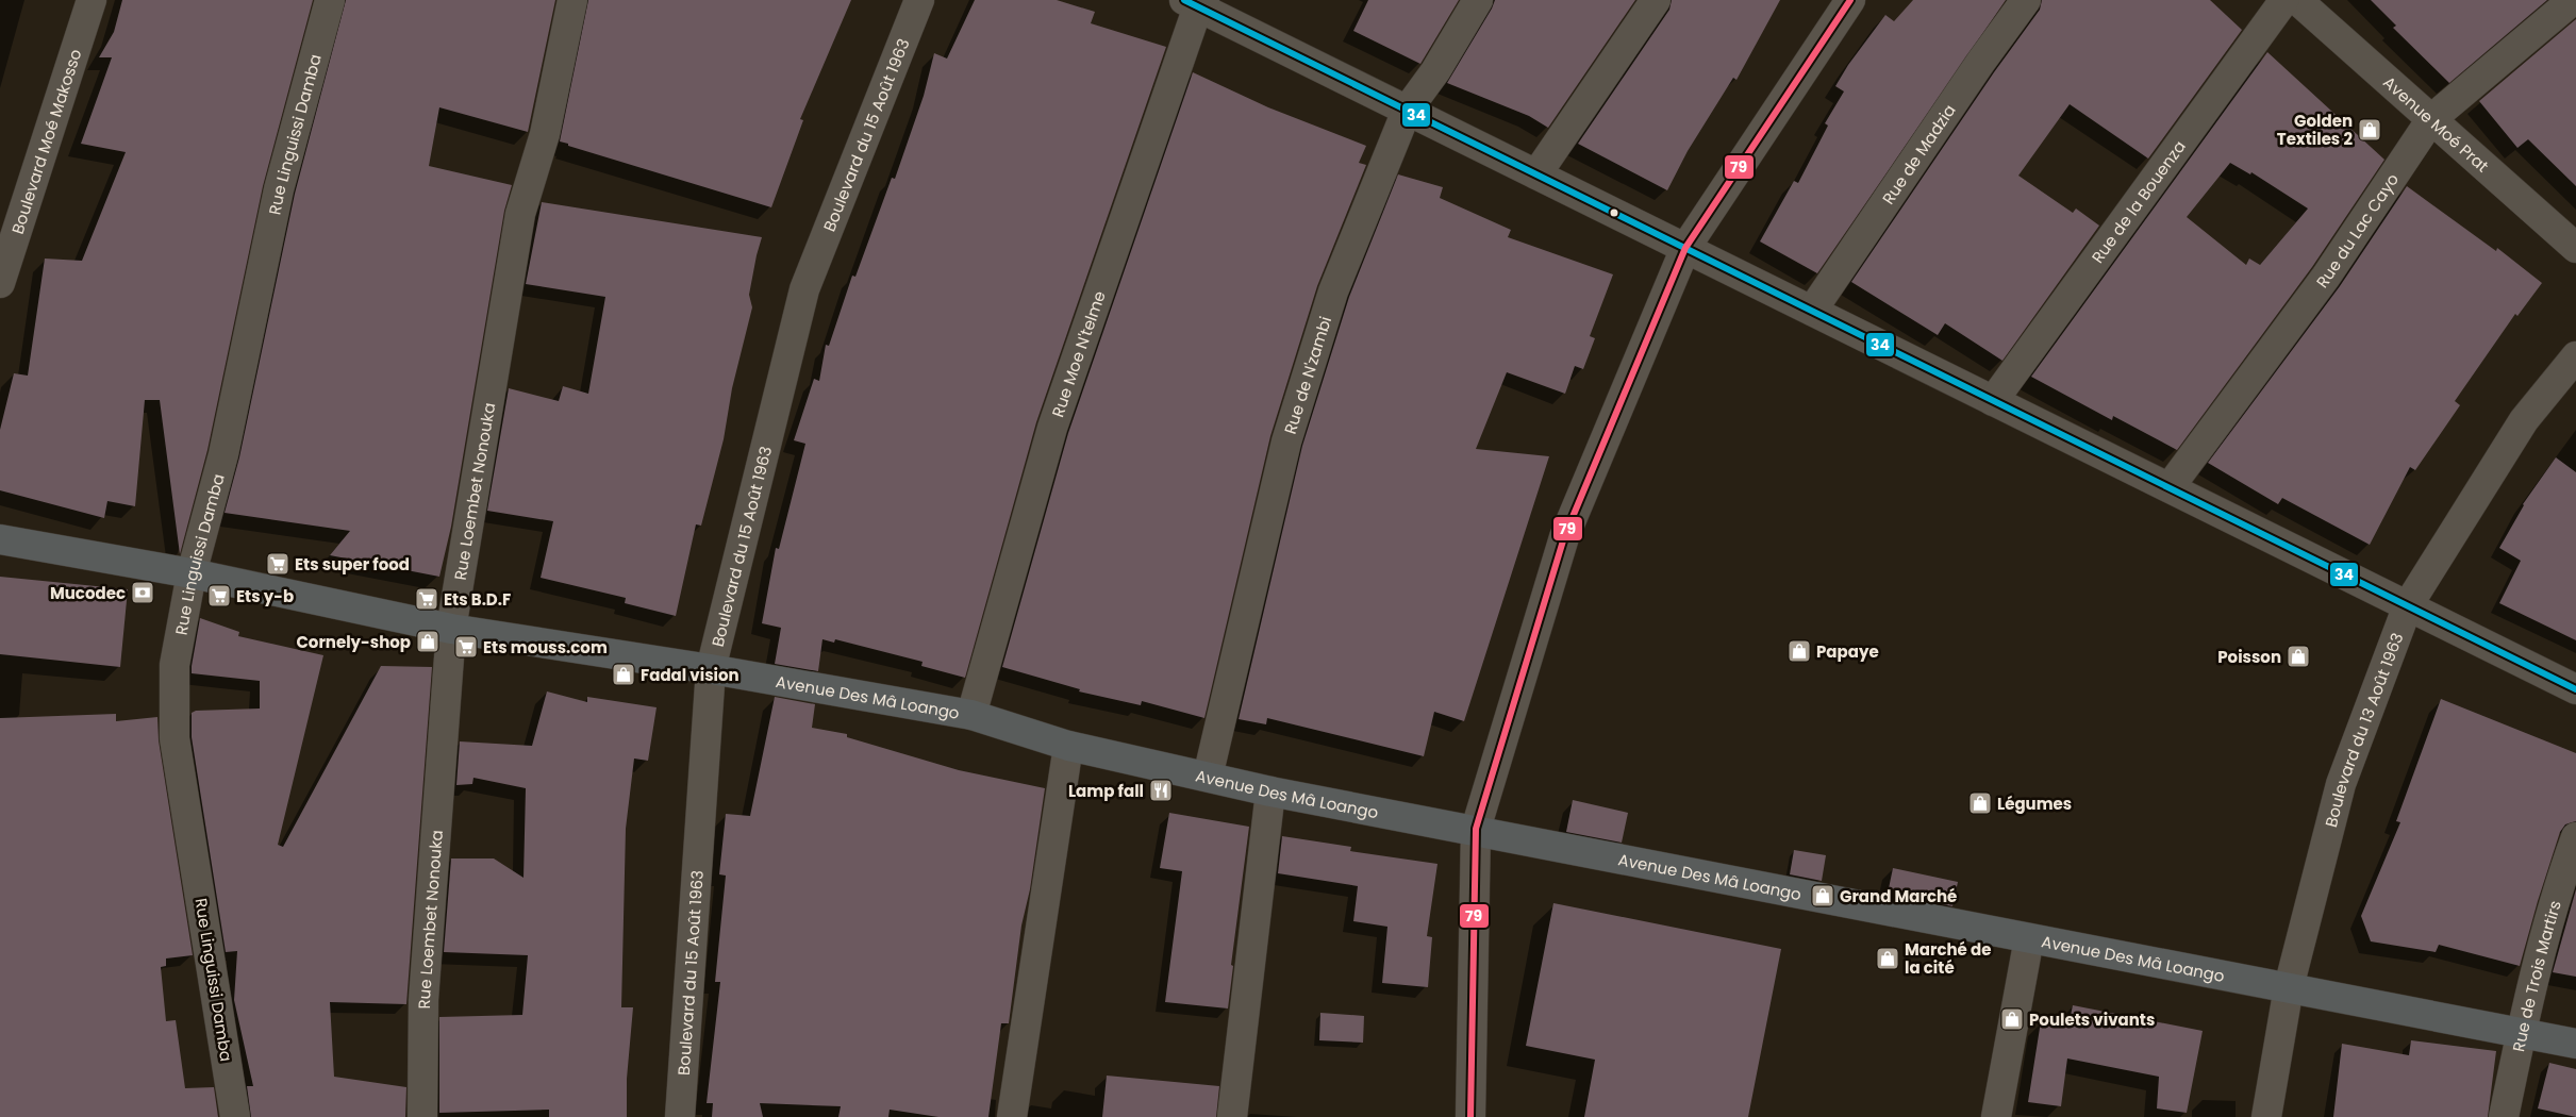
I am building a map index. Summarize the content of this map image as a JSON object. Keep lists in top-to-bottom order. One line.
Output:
{"streets":{"main road":["Avenue Des Mâ Loango"],"street":["Avenue Moé Prat","Rue Linguissi Damba","Boulevard du 15 Août 1963","Boulevard Moé Makosso","Rue de Madzia","Rue de la Bouenza","Rue du Lac Cayo","Rue Moe N'telme","Rue de N'zambi","Rue Loembet Nonouka","Boulevard du 13 Août 1963","Rue de Trois Martirs"]},"crossings":[["Avenue Moé Prat","Rue du Lac Cayo"],["Rue Linguissi Damba","Avenue Des Mâ Loango"],["Boulevard du 15 Août 1963","Avenue Des Mâ Loango"],["Rue Moe N'telme","Avenue Des Mâ Loango"],["Rue de N'zambi","Avenue Des Mâ Loango"],["Rue Loembet Nonouka","Avenue Des Mâ Loango"],["Avenue Des Mâ Loango","Boulevard du 13 Août 1963"],["Avenue Des Mâ Loango","Rue de Trois Martirs"]],"places":{"shop":["Golden Textiles 2","Cornely-shop","Papaye","Poisson","Fadal vision","Légumes","Grand Marché","Marché de la cité","Poulets vivants"],"supermarket":["Ets super food","Ets y-b","Ets B.D.F","Ets mouss.com"],"bank":["Mucodec"],"restaurant":["Lamp fall"]},"lines":["transit line 34","transit line 79"]}
